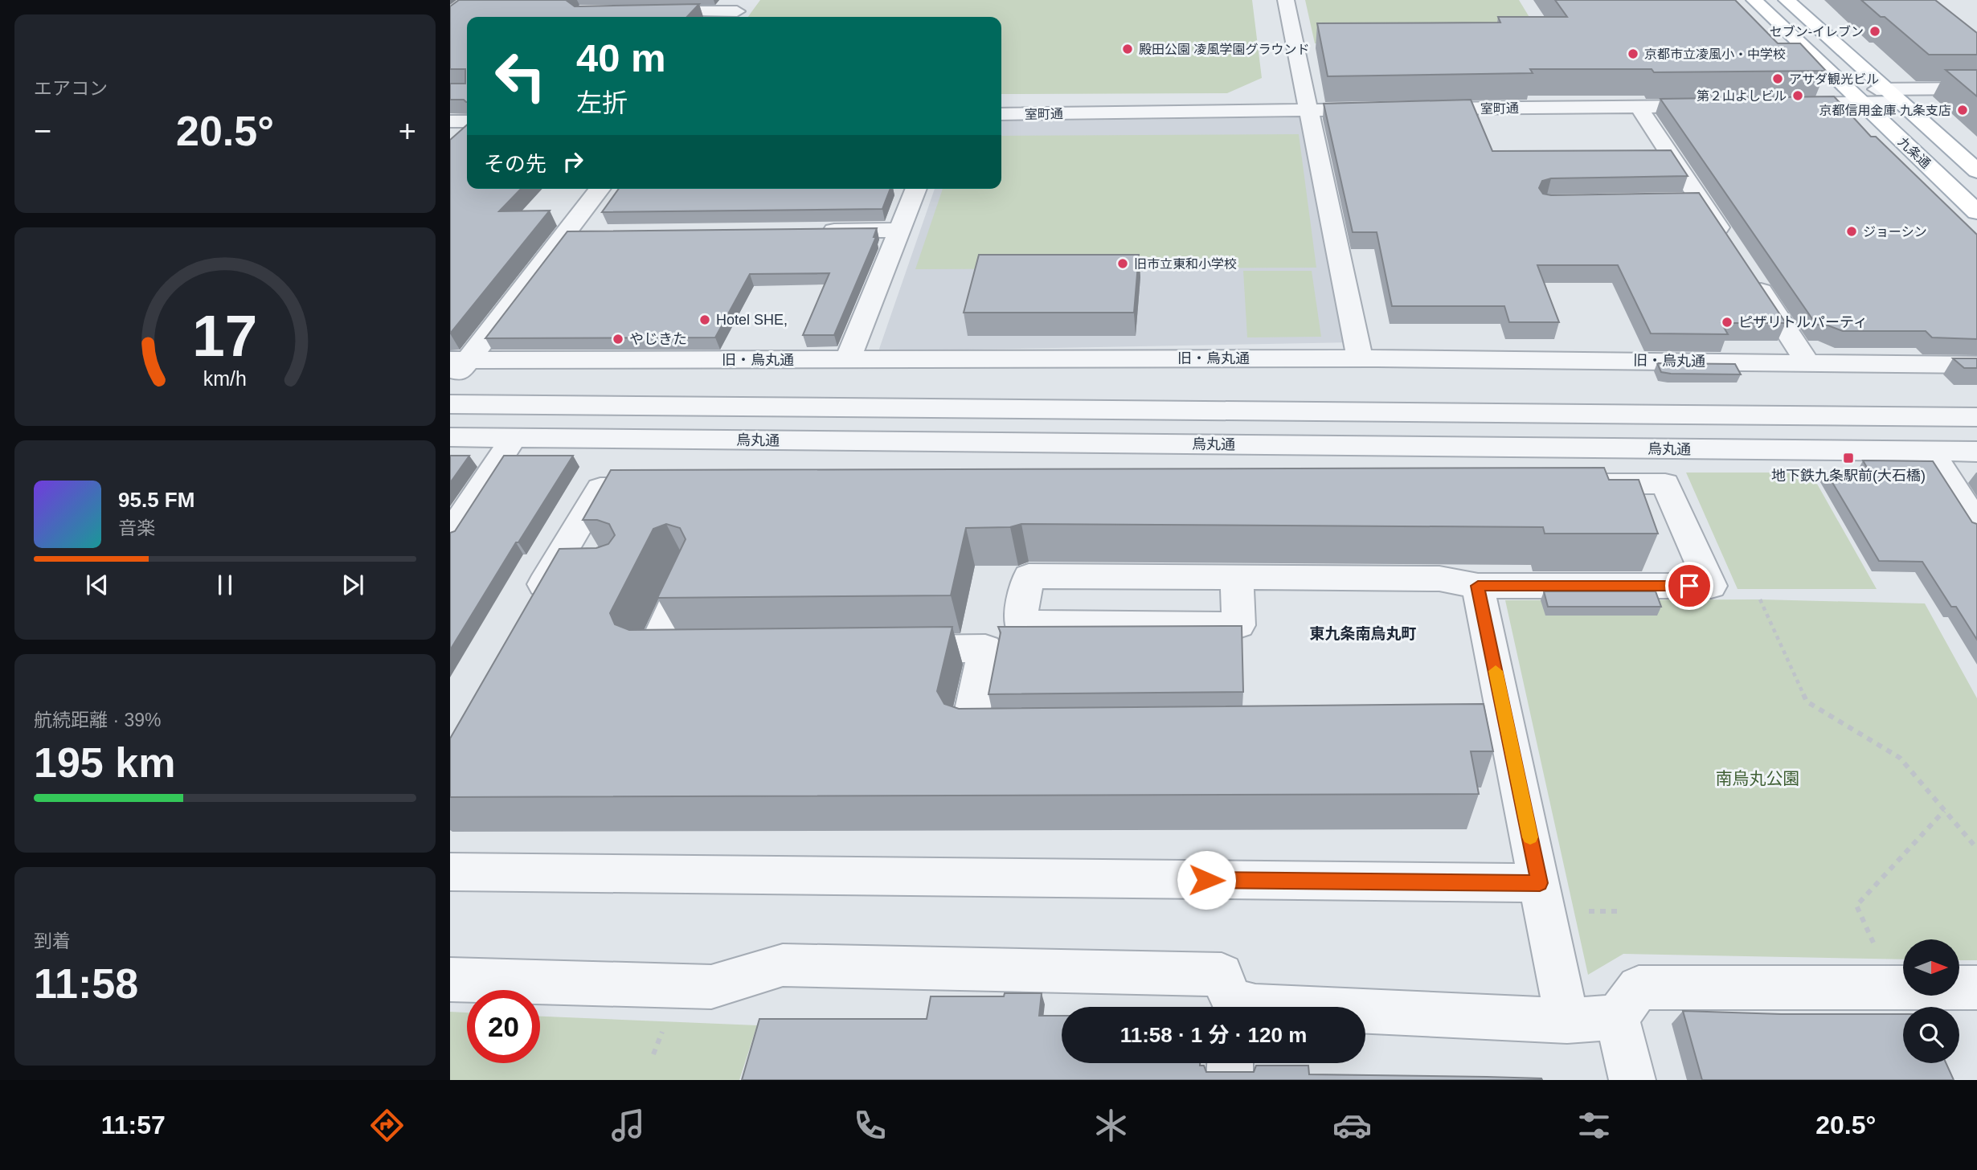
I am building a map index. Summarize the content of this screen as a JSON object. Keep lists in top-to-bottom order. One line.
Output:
{"streets":{"main road":["九条通"],"street":["室町通","旧・烏丸通","烏丸通"]},"districts":["東九条南烏丸町"],"parks":["南烏丸公園"],"places":{"other":["セブン-イレブン","殿田公園 凌風学園グラウンド","京都市立凌風小・中学校","アサダ観光ビル","第２山よしビル","京都信用金庫 九条支店","ジョーシン","旧市立東和小学校","Hotel SHE,","ピザリトルパーティ","やじきた"],"transit":["地下鉄九条駅前(大石橋)"]},"north":"right","page":{"tile":["エアコン",["航続距離 · 39%","195 km"],["到着","11:58"]],"turn":["40 m","左折"],"heat":["−","20.5°","+"],"then":"その先","song":["95.5 FM","音楽"],"limit":"20","trip":"11:58 · 1 分 · 120 m","tabs":["11:57","20.5°"],"gauge":["17","km/h"]}}
